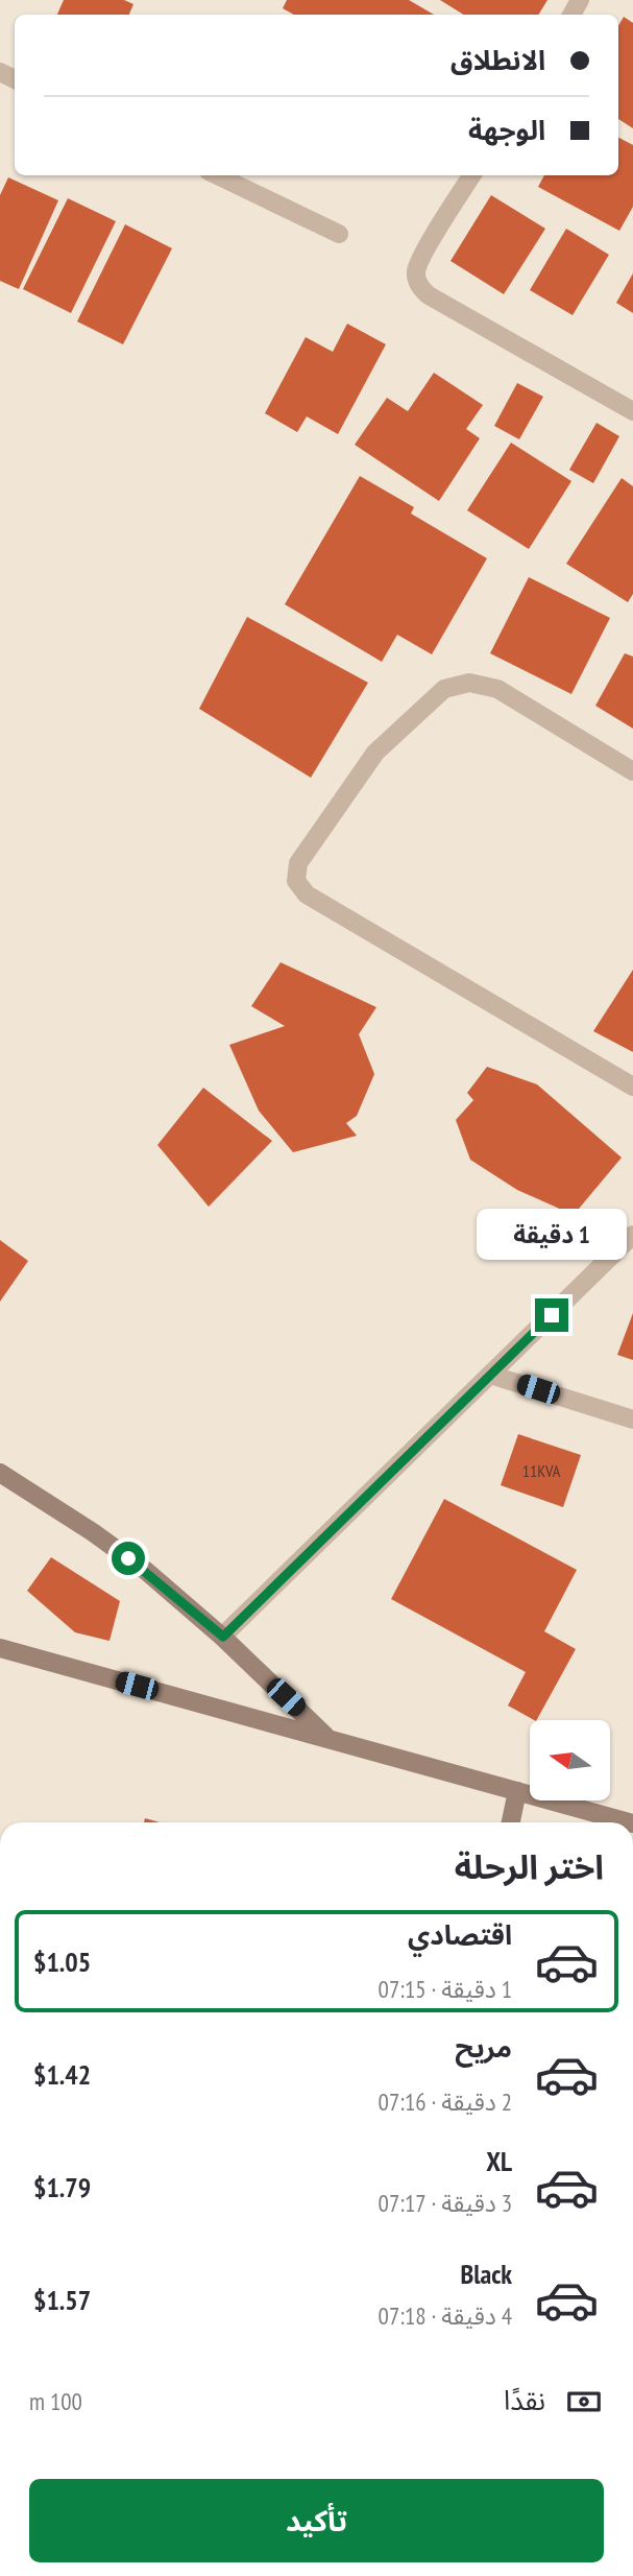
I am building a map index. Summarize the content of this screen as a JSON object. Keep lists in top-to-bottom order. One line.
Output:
{"house_numbers":["11KVA"],"north":"left","page":{"banner":["الانطلاق","الوجهة"],"bubble":"1 دقيقة","heading":"اختر الرحلة","list":[{"name":"اقتصادي","note":"1 دقيقة · 07:15","value":"$1.05"},{"name":"مريح","note":"2 دقيقة · 07:16","value":"$1.42"},{"name":"XL","note":"3 دقيقة · 07:17","value":"$1.79"},{"name":"Black","note":"4 دقيقة · 07:18","value":"$1.57"}],"pay":["نقدًا","100 m"],"buttons":"تأكيد"}}
